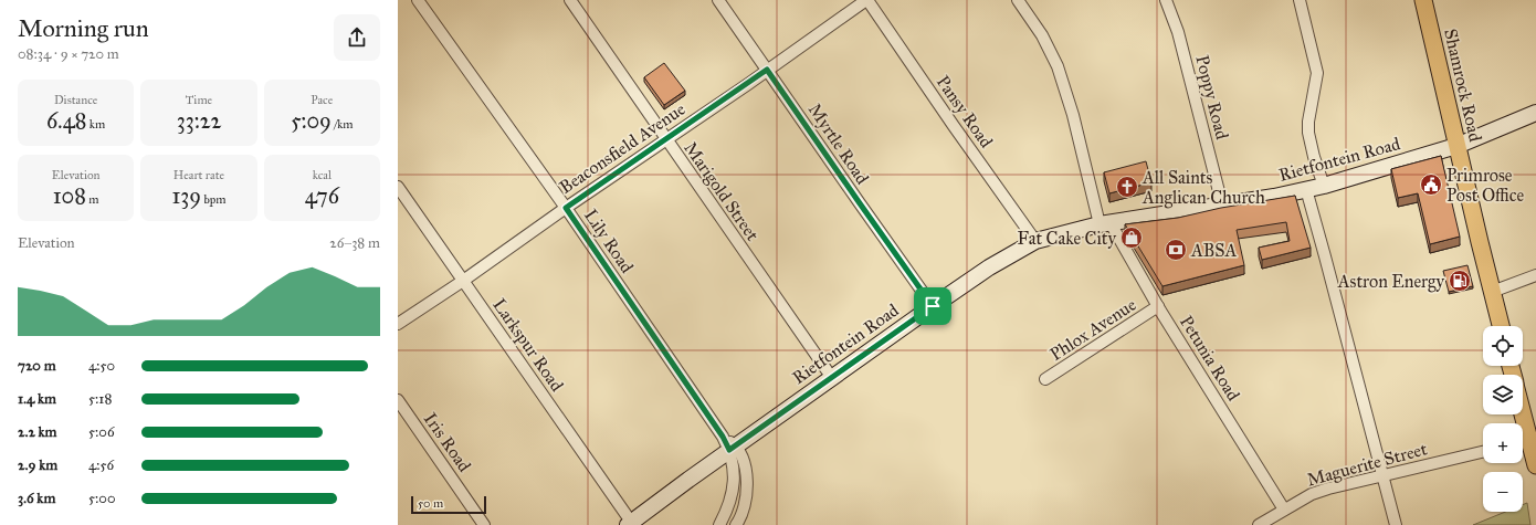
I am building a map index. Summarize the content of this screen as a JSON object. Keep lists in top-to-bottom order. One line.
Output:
{"streets":{"main road":["Shamrock Road"],"street":["Poppy Road","Pansy Road","Myrtle Road","Beaconsfield Avenue","Rietfontein Road","Marigold Street","Lily Road","Phlox Avenue","Larkspur Road","Petunia Road","Iris Road","Maguerite Street"]},"crossings":[["Shamrock Road","Rietfontein Road"],["Poppy Road","Rietfontein Road"],["Pansy Road","Beaconsfield Avenue"],["Pansy Road","Rietfontein Road"],["Myrtle Road","Beaconsfield Avenue"],["Myrtle Road","Rietfontein Road"],["Beaconsfield Avenue","Marigold Street"],["Beaconsfield Avenue","Lily Road"],["Beaconsfield Avenue","Larkspur Road"],["Rietfontein Road","Marigold Street"],["Rietfontein Road","Lily Road"],["Rietfontein Road","Larkspur Road"],["Rietfontein Road","Petunia Road"],["Phlox Avenue","Petunia Road"],["Petunia Road","Maguerite Street"]],"places":{"public building":["Primrose Post Office"],"church":["All Saints Anglican Church"],"shop":["Fat Cake City"],"bank":["ABSA"],"fuel station":["Astron Energy"]},"scale_bar":"50 m","page":{"heading":["Morning run","08:34 · 9 × 720 m"],"stats":[["Distance","6.48 km"],["Time","33:22"],["Pace","5:09 /km"],["Elevation","108 m"],["Heart rate","139 bpm"],["kcal","476"]],"chart":["Elevation","26–38 m"],"map_buttons":["+","−"],"list":[{"name":"720 m","note":"4:50"},{"name":"1.4 km","note":"5:18"},{"name":"2.2 km","note":"5:06"},{"name":"2.9 km","note":"4:56"},{"name":"3.6 km","note":"5:00"}],"scale":"50 m"}}
